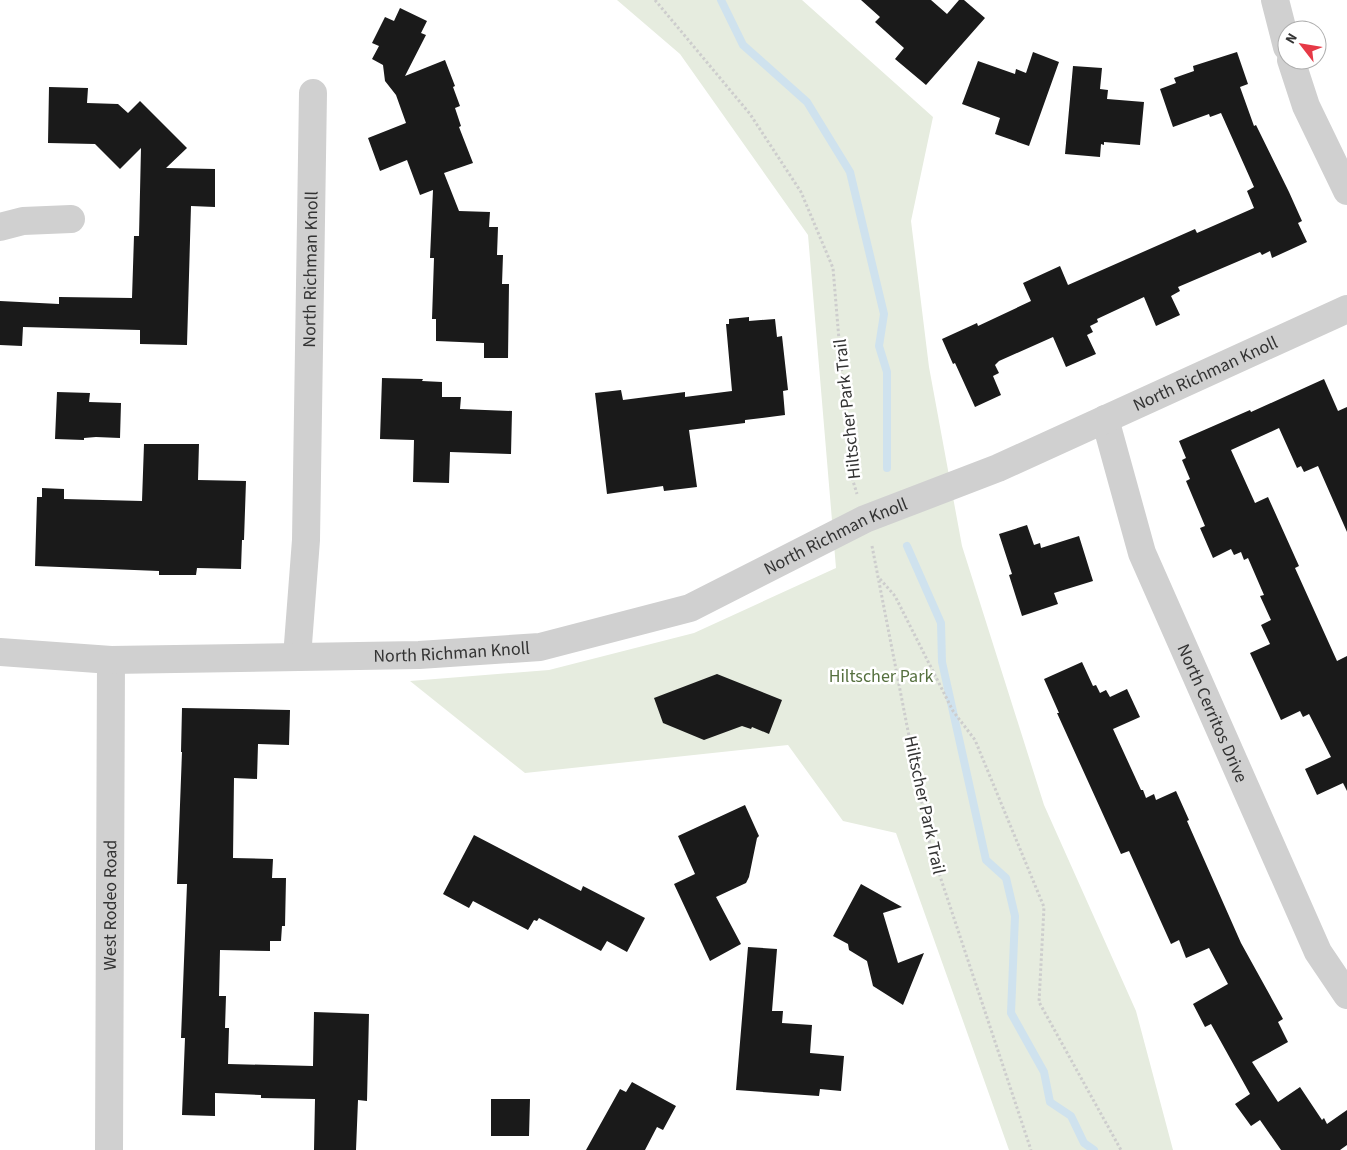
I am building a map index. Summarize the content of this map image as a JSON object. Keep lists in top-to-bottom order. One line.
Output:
{"streets":{"street":["North Richman Knoll","North Cerritos Drive","West Rodeo Road"],"path":["Hiltscher Park Trail"]},"crossings":[["North Richman Knoll","Hiltscher Park Trail"],["North Richman Knoll","North Cerritos Drive"],["North Richman Knoll","West Rodeo Road"]],"parks":["Hiltscher Park"],"north":"top left"}
